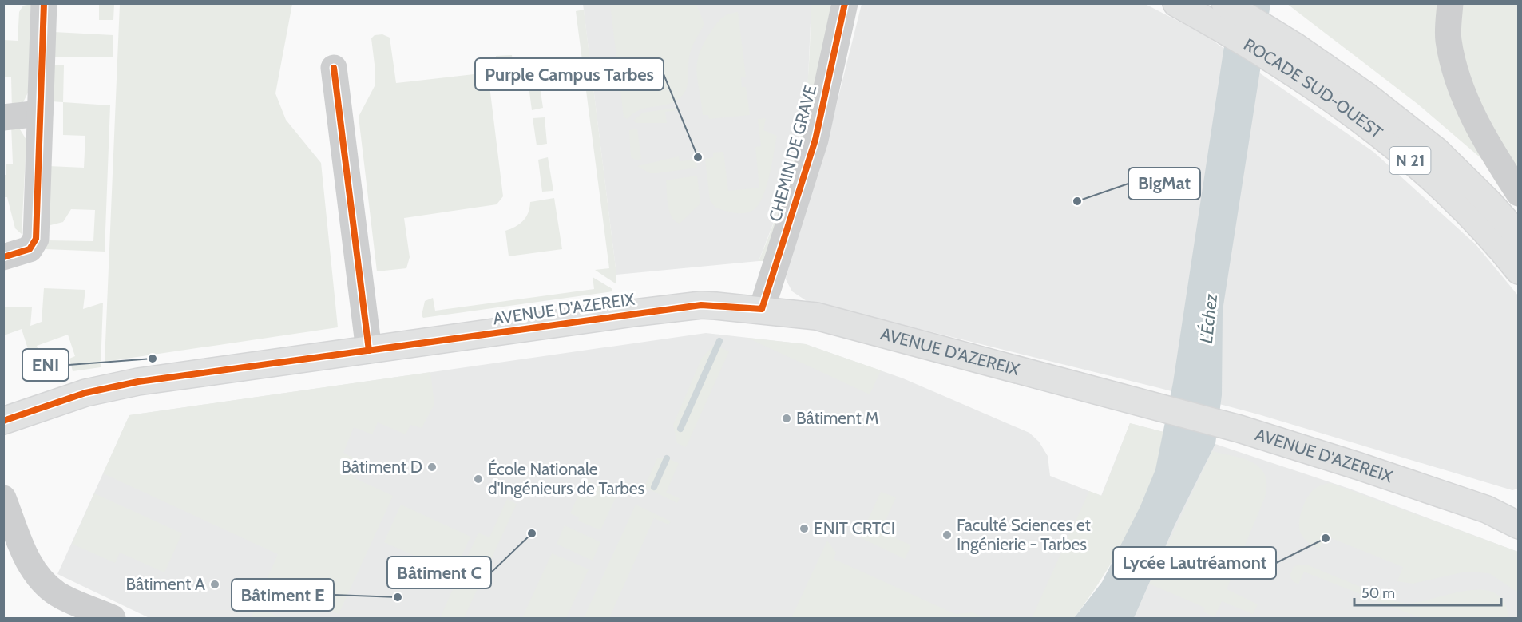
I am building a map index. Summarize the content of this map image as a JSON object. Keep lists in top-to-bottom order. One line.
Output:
{"streets":{"main road":["ROCADE SUD-OUEST","N 21","AVENUE D'AZEREIX"],"street":["CHEMIN DE GRAVE"]},"crossings":[["CHEMIN DE GRAVE","AVENUE D'AZEREIX"]],"water":["L'Échez"],"places":["Purple Campus Tarbes","BigMat","ENI","Bâtiment M","Bâtiment D","École Nationale d'Ingénieurs de Tarbes","ENIT CRTCI","Bâtiment C","Faculté Sciences et Ingénierie - Tarbes","Lycée Lautréamont","Bâtiment A","Bâtiment E"],"scale_bar":"50 m"}
